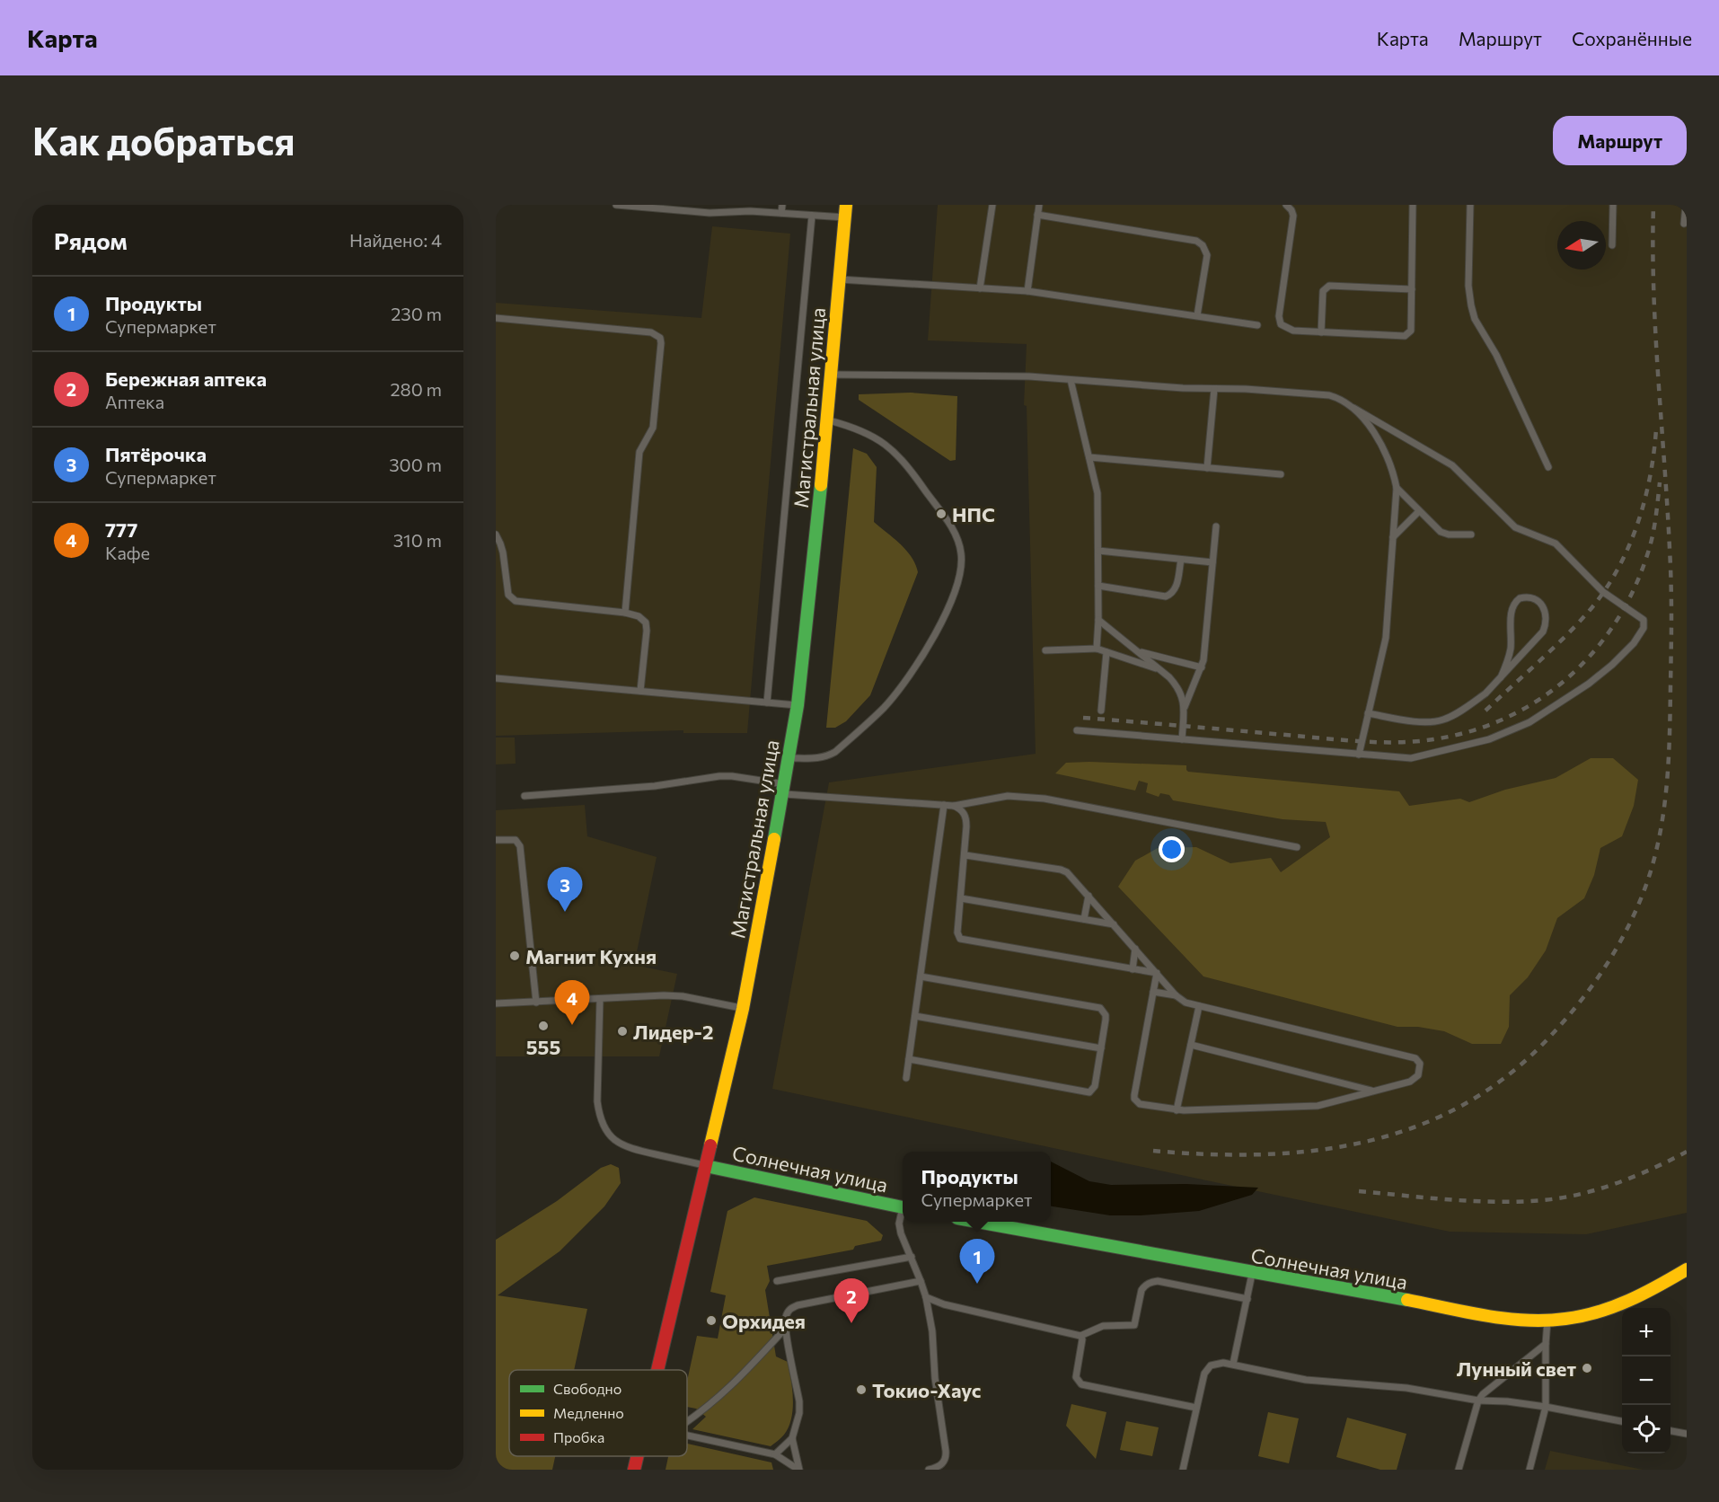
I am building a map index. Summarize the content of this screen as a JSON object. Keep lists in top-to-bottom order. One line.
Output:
{"streets":{"main road":["Магистральная улица","Солнечная улица"]},"crossings":[["Магистральная улица","Солнечная улица"]],"places":["НПС","Магнит Кухня","555","Лидер-2","Орхидея","Лунный свет","Токио-Хаус"],"legend":["Свободно","Медленно","Пробка"],"north":"left","page":{"header":"Карта","nav":["Карта","Маршрут","Сохранённые"],"buttons":"Маршрут","title":"Как добраться","heading":["Рядом","Найдено: 4"],"list":[{"mark":"1","name":"Продукты","note":"Супермаркет","value":"230 m"},{"mark":"2","name":"Бережная аптека","note":"Аптека","value":"280 m"},{"mark":"3","name":"Пятёрочка","note":"Супермаркет","value":"300 m"},{"mark":"4","name":"777","note":"Кафе","value":"310 m"}],"pins":["3","4","1","2"],"popup":["Продукты","Супермаркет"],"map_buttons":["+","−"]}}
